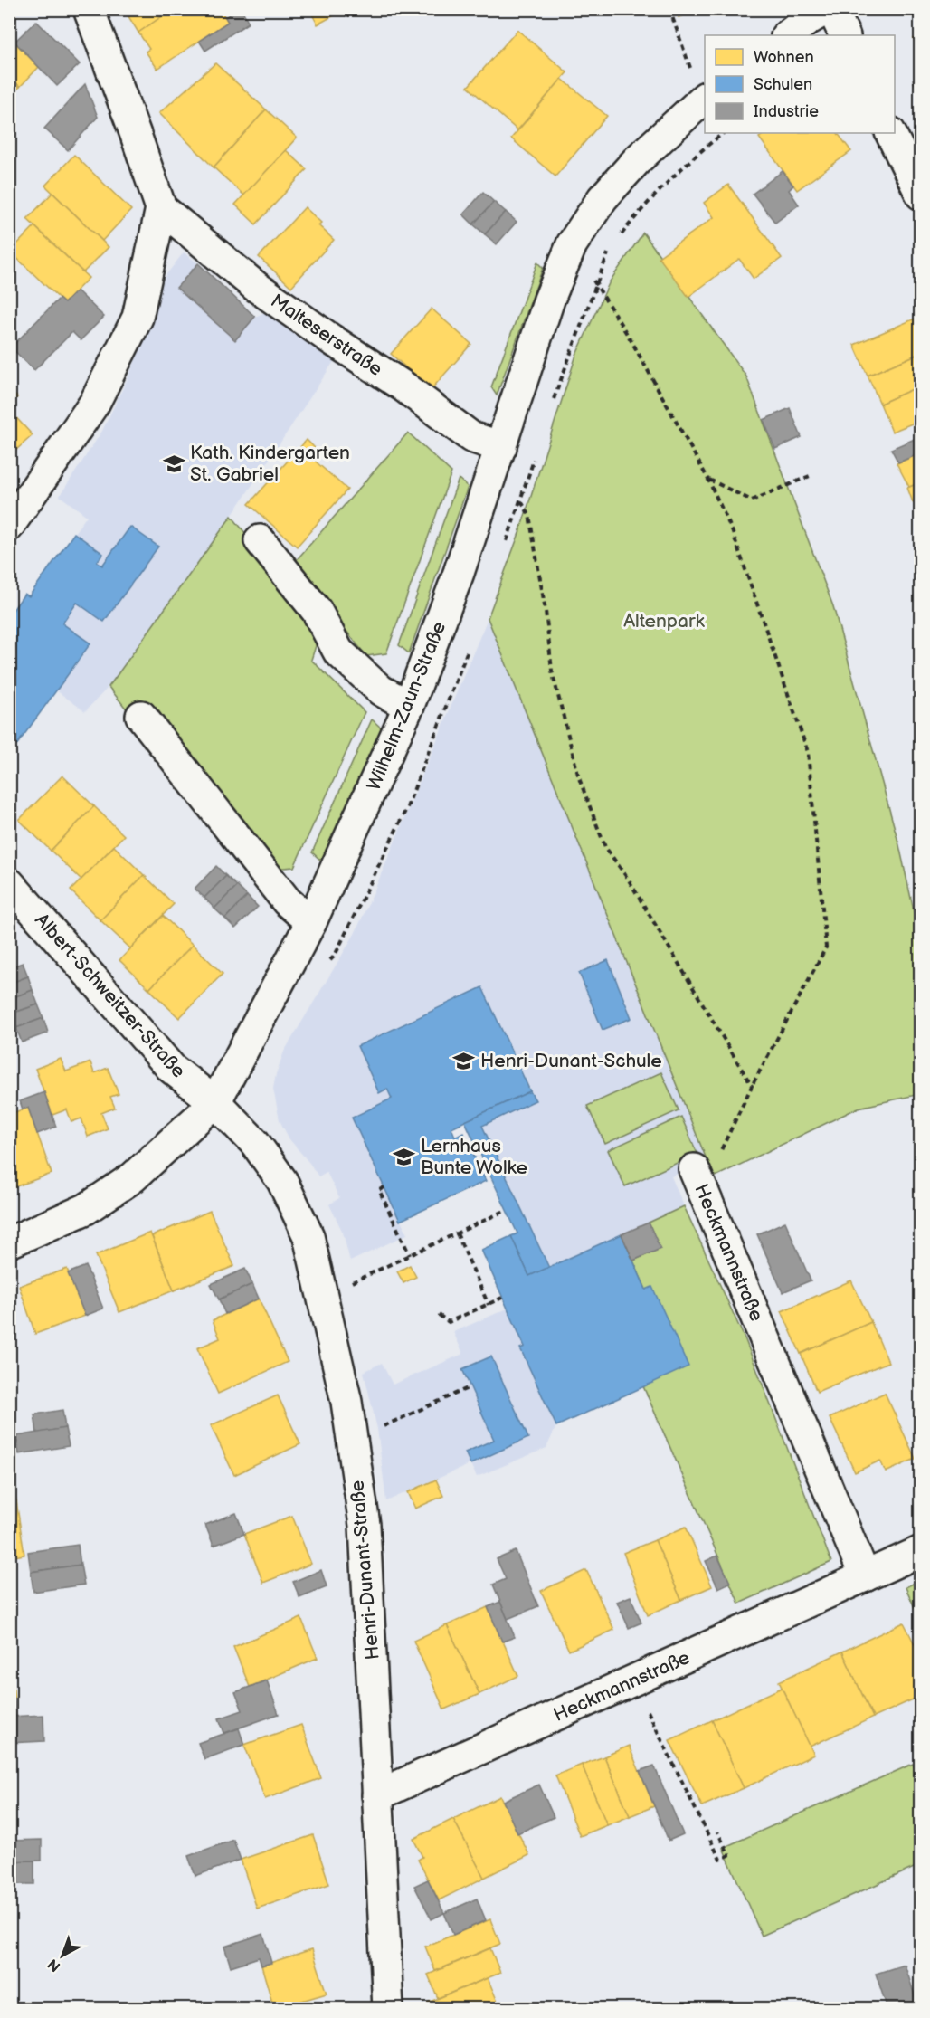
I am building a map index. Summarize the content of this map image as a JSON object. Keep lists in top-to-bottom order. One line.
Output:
{"streets":{"street":["Malteserstraße","Wilhelm-Zaun-Straße","Albert-Schweitzer-Straße","Heckmannstraße","Henri-Dunant-Straße"]},"crossings":[["Malteserstraße","Wilhelm-Zaun-Straße"],["Wilhelm-Zaun-Straße","Albert-Schweitzer-Straße"],["Wilhelm-Zaun-Straße","Henri-Dunant-Straße"],["Albert-Schweitzer-Straße","Henri-Dunant-Straße"],["Heckmannstraße","Henri-Dunant-Straße"]],"parks":["Altenpark"],"places":{"school or university":["Kath. Kindergarten St. Gabriel","Henri-Dunant-Schule","Lernhaus Bunte Wolke"]},"legend":["Wohnen","Schulen","Industrie"],"north":"bottom left"}
